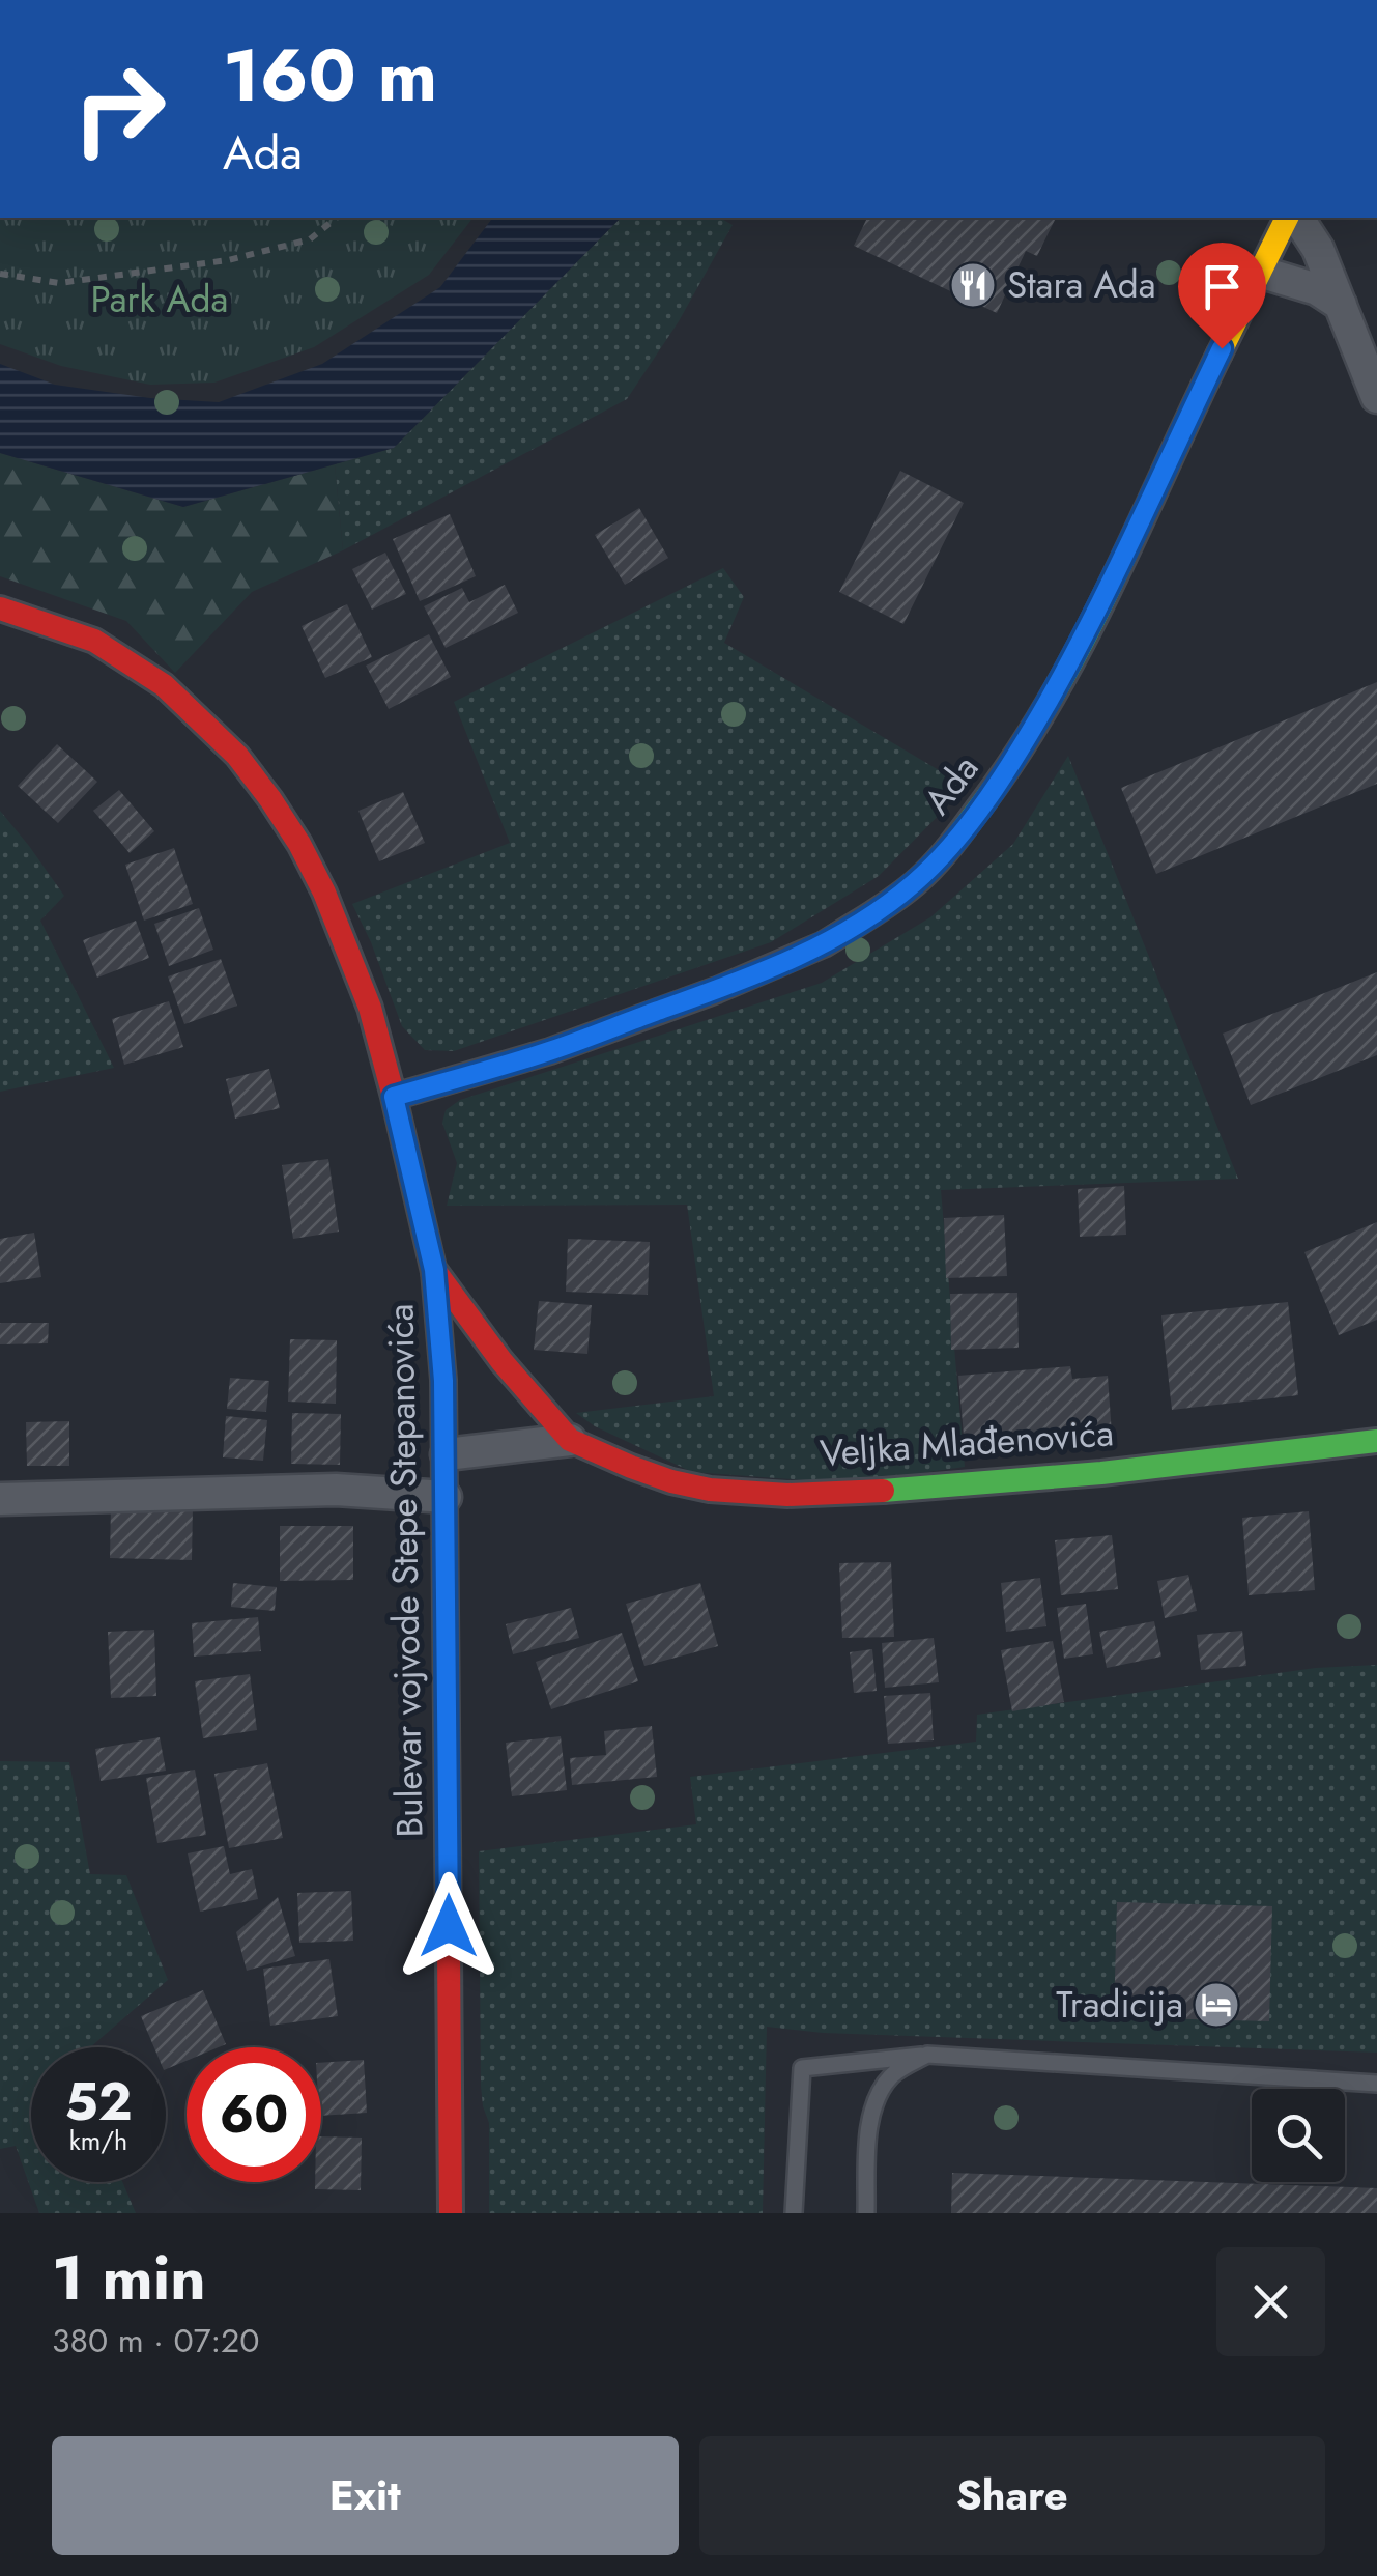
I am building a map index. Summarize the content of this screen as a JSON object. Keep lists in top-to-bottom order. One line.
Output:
{"streets":{"street":["Ada","Veljka Mlađenovića","Bulevar vojvode Stepe Stepanovića"]},"crossings":[["Ada","Bulevar vojvode Stepe Stepanovića"],["Veljka Mlađenovića","Bulevar vojvode Stepe Stepanovića"]],"parks":["Park Ada"],"places":{"restaurant":["Stara Ada"],"hotel":["Tradicija"]},"page":{"turn":["160 m","Ada"],"speed":"52 km/h","limit":"60","heading":["1 min","380 m · 07:20"],"buttons":["Exit","Share"]}}
